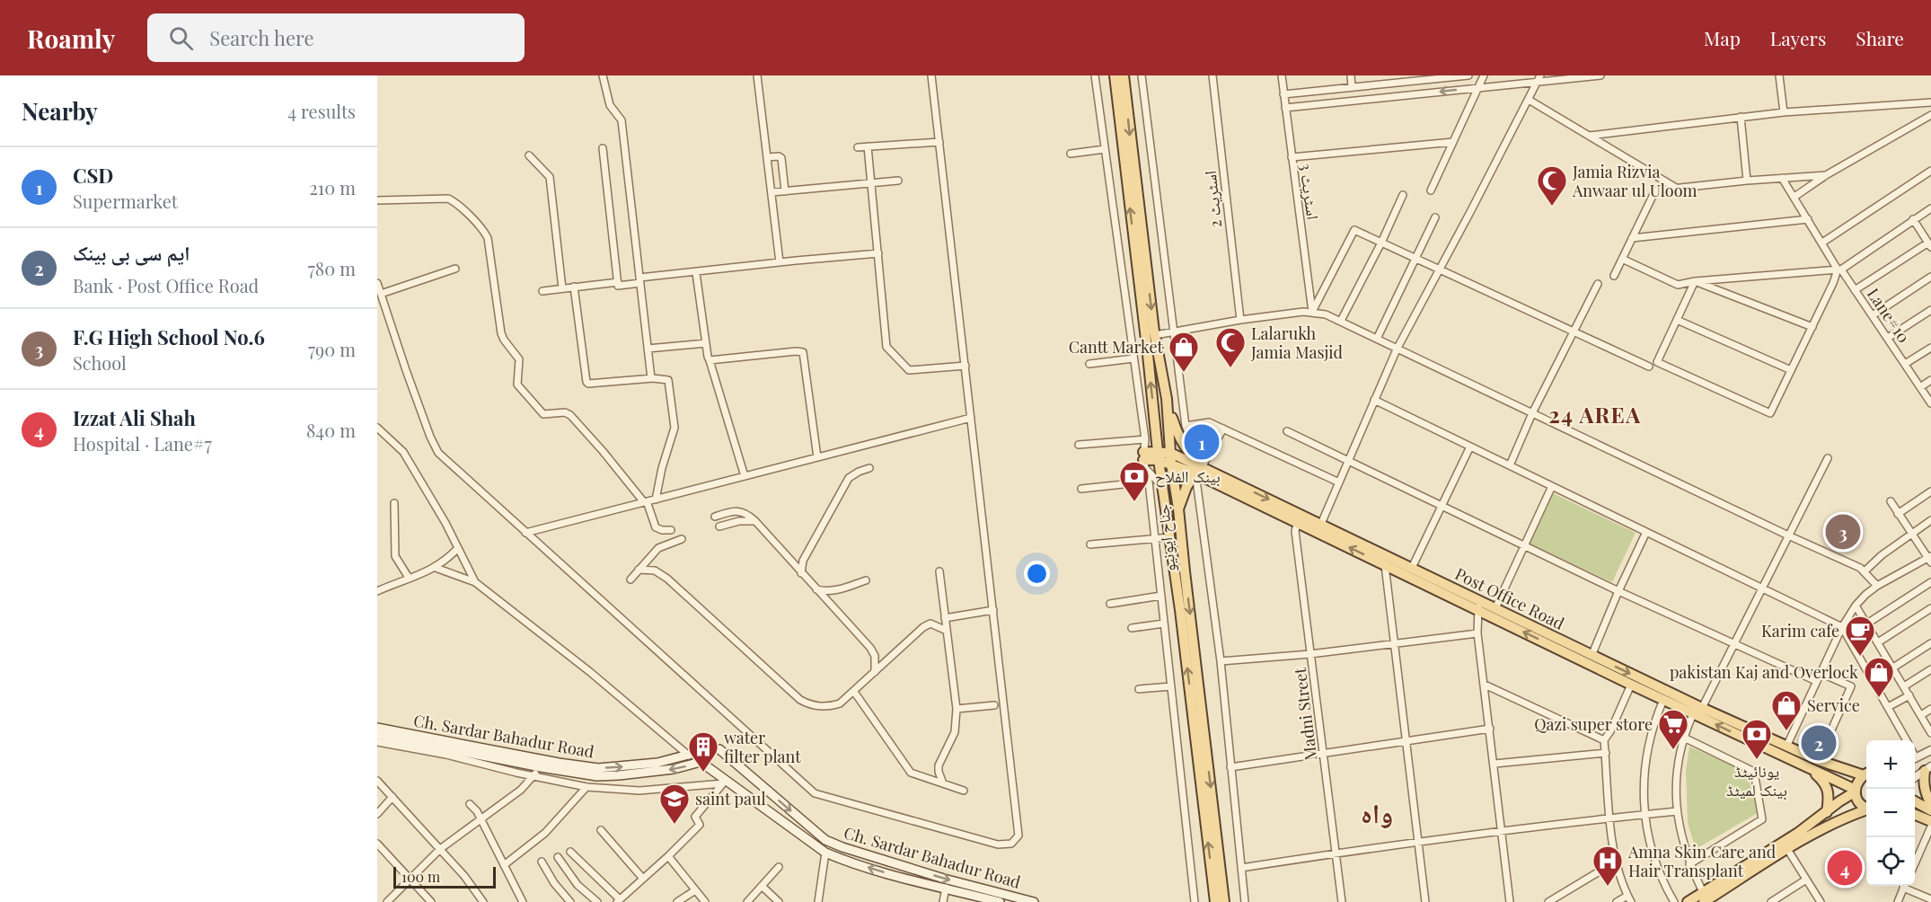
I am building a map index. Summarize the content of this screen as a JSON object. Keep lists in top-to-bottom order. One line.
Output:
{"streets":{"main road":["جناح ایونیو","Post Office Road","Ch. Sardar Bahadur Road"],"street":["اسٹریٹ 3","اسٹریٹ 2","Lane#10","Madni Street"]},"crossings":[["جناح ایونیو","Post Office Road"],["Post Office Road","Madni Street"]],"districts":["24 AREA","واہ"],"places":{"mosque":["Jamia Rizvia Anwaar ul Uloom","Lalarukh Jamia Masjid"],"shop":["Cantt Market","pakistan Kaj and Overlock","Service"],"bank":["بینک الفلاح","یونائیٹڈ بینک لمیٹڈ"],"cafe":["Karim cafe"],"supermarket":["Qazi super store"],"building":["water filter plant"],"school or university":["saint paul"],"hospital":["Amna Skin Care and Hair Transplant"]},"scale_bar":"100 m","page":{"header":"Roamly","search":"Search here","nav":["Map","Layers","Share"],"heading":["Nearby","4 results"],"list":[{"mark":"1","name":"CSD","note":"Supermarket","value":"210 m"},{"mark":"2","name":"ایم سی بی بینک","note":"Bank · Post Office Road","value":"780 m"},{"mark":"3","name":"F.G High School No.6","note":"School","value":"790 m"},{"mark":"4","name":"Izzat Ali Shah","note":"Hospital · Lane#7","value":"840 m"}],"pins":["1","3","2","4"],"map_buttons":["+","−"],"scale":"100 m"}}
